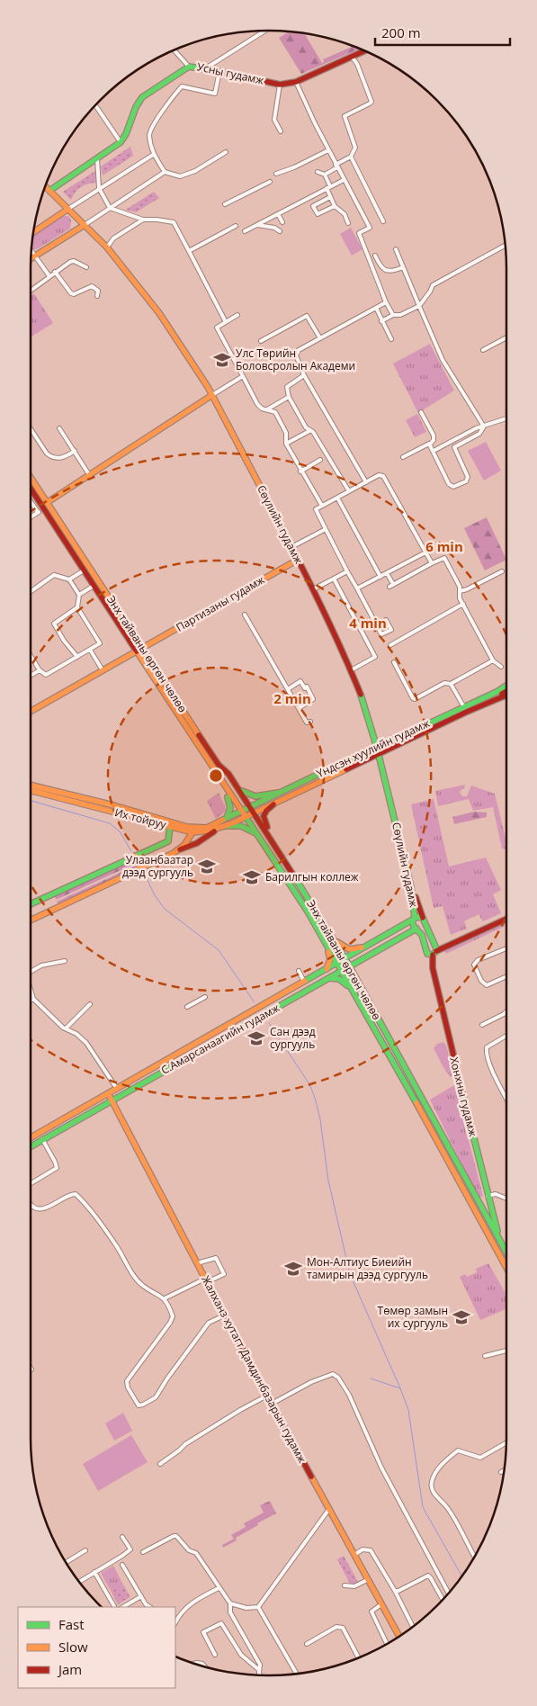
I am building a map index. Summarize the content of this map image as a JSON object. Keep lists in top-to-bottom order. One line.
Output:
{"streets":{"main road":["Усны гудамж","Сөүлийн гудамж","Партизаны гудамж","Энх тайваны өргөн чөлөө","Үндсэн хуулийн гудамж","Их тойруу","С.Амарсанаагийн гудамж","Хонхны гудамж","Жалханз хутагт Дамдинбазарын гудамж"]},"crossings":[["Усны гудамж","Сөүлийн гудамж"],["Сөүлийн гудамж","Партизаны гудамж"],["Сөүлийн гудамж","Үндсэн хуулийн гудамж"],["Сөүлийн гудамж","С.Амарсанаагийн гудамж"],["Сөүлийн гудамж","Хонхны гудамж"],["Партизаны гудамж","Энх тайваны өргөн чөлөө"],["Энх тайваны өргөн чөлөө","Үндсэн хуулийн гудамж"],["Энх тайваны өргөн чөлөө","Их тойруу"],["Энх тайваны өргөн чөлөө","С.Амарсанаагийн гудамж"],["Энх тайваны өргөн чөлөө","Хонхны гудамж"],["Үндсэн хуулийн гудамж","Их тойруу"],["С.Амарсанаагийн гудамж","Жалханз хутагт Дамдинбазарын гудамж"]],"places":{"school or university":["Улс Төрийн Боловсролын Академи","Улаанбаатар дээд сургууль","Барилгын коллеж","Сан дээд сургууль","Мон-Алтиус Биеийн тамирын дээд сургууль","Төмөр замын их сургууль"]},"legend":["Fast","Slow","Jam"],"scale_bar":"200 m","rings":["6 min","4 min","2 min"]}
